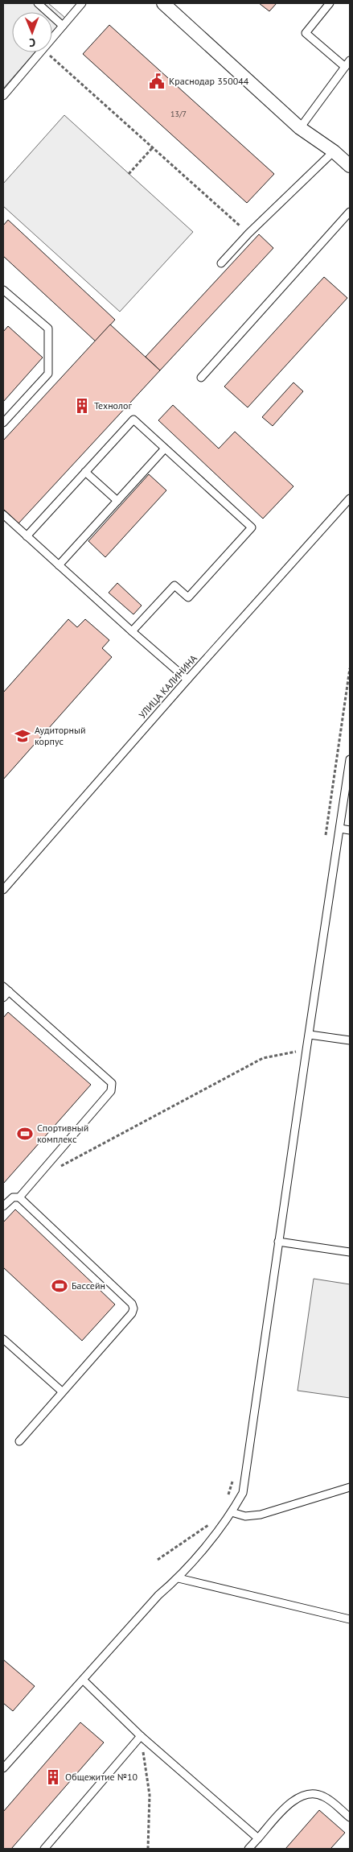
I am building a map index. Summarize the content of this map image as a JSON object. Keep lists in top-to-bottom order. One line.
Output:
{"streets":{"lane":["УЛИЦА КАЛИНИНА"]},"places":{"public building":["Краснодар 350044"],"building":["Технолог","Общежитие №10"],"school or university":["Аудиторный корпус"],"sports":["Спортивный комплекс","Бассейн"]},"house_numbers":["13/7"],"north":"bottom"}
